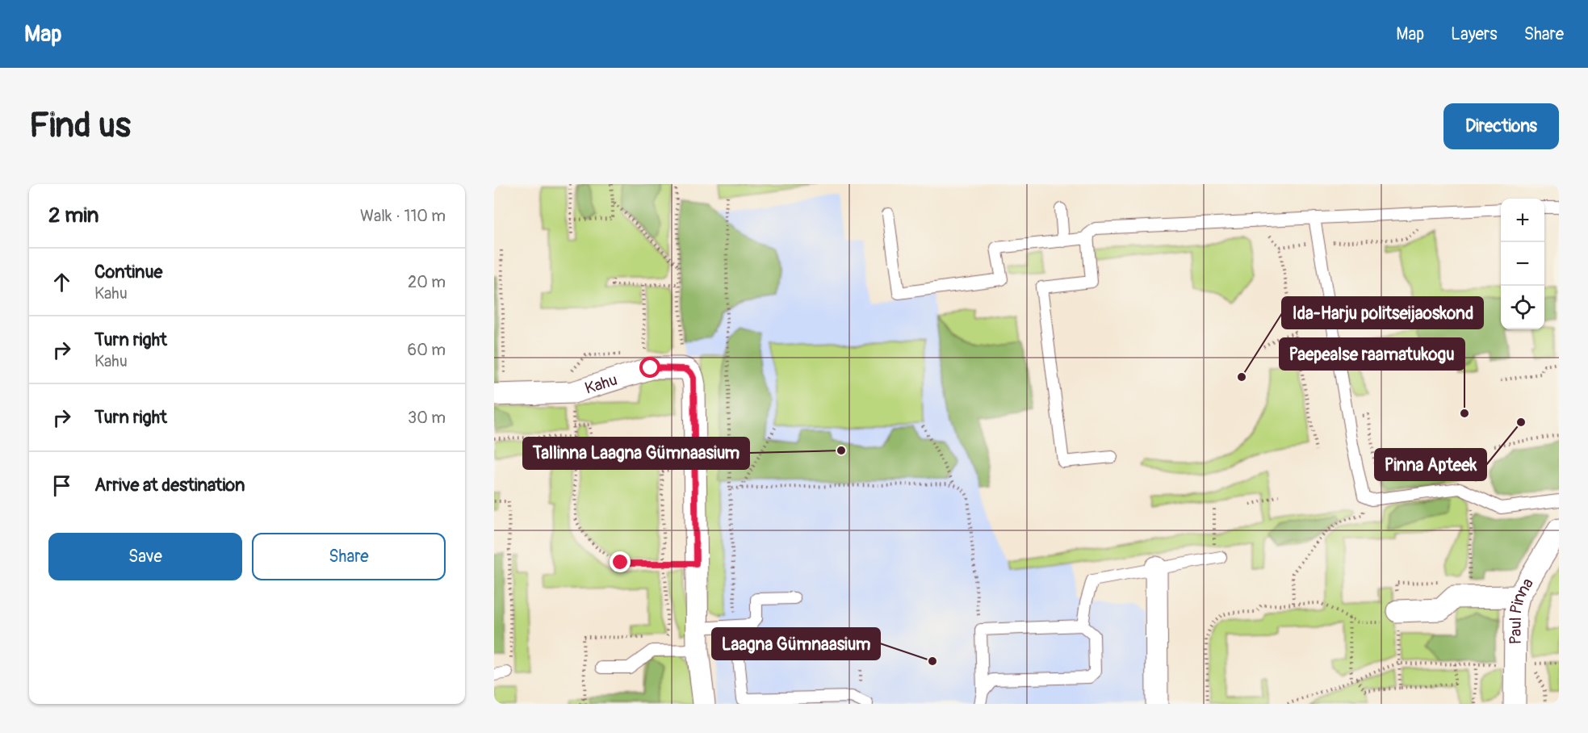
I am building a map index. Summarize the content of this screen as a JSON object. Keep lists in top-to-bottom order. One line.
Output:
{"streets":{"street":["Kahu","Paul Pinna"]},"places":["Ida-Harju politseijaoskond","Paepealse raamatukogu","Pinna Apteek","Tallinna Laagna Gümnaasium","Laagna Gümnaasium"],"page":{"header":"Map","nav":["Map","Layers","Share"],"buttons":["Directions",["Save","Share"]],"title":"Find us","heading":["2 min","Walk · 110 m"],"map_buttons":["+","−"],"list":[["Continue","Kahu","20 m"],["Turn right","Kahu","60 m"],["Turn right","30 m"],"Arrive at destination"]}}
